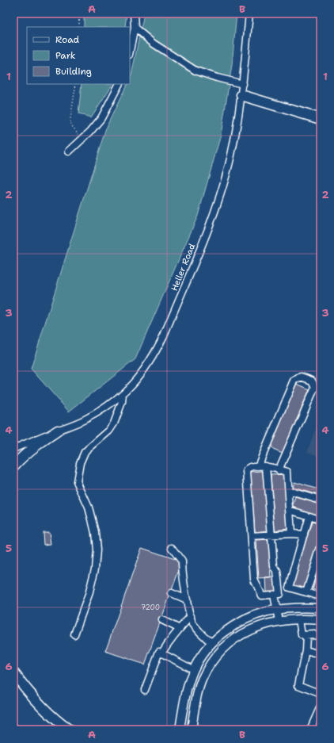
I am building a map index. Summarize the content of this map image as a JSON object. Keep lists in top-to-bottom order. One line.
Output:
{"streets":{"street":["Heller Road"]},"house_numbers":["7200"],"legend":["Road","Park","Building"],"grid":{"columns":["A","B"],"rows":["1","2","3","4","5","6"]}}
